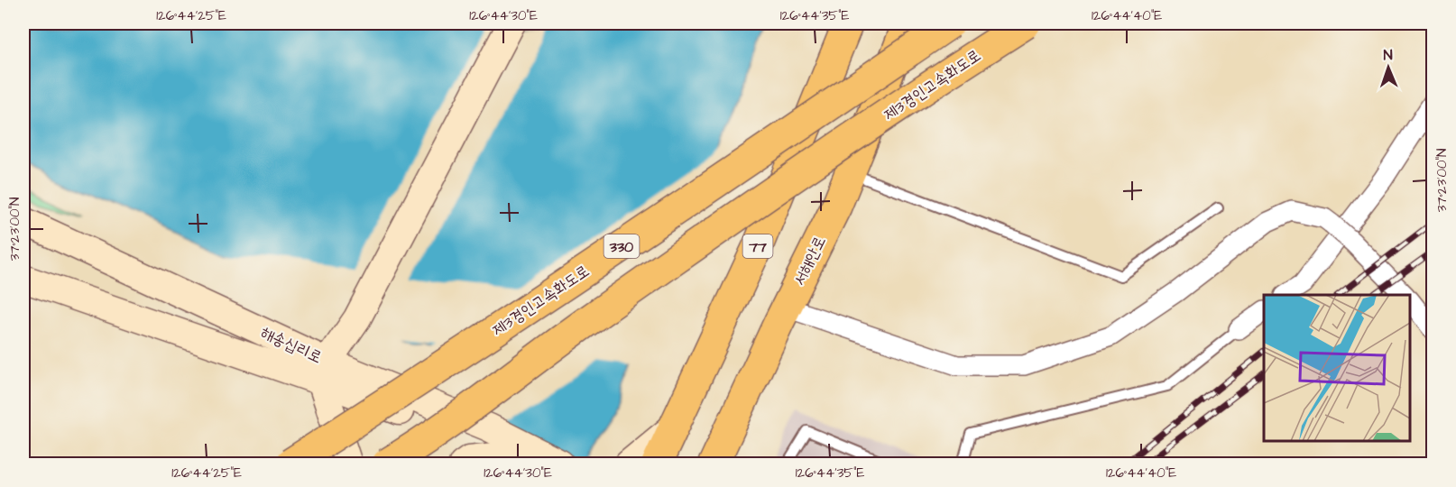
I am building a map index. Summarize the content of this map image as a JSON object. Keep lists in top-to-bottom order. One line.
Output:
{"streets":{"main road":["제3경인고속화도로","330","77","서해안로","해송십리로"]},"north":"top","coordinates":["126°44'25\"E","126°44'30\"E","126°44'35\"E","126°44'40\"E","37°23'00\"N"]}
